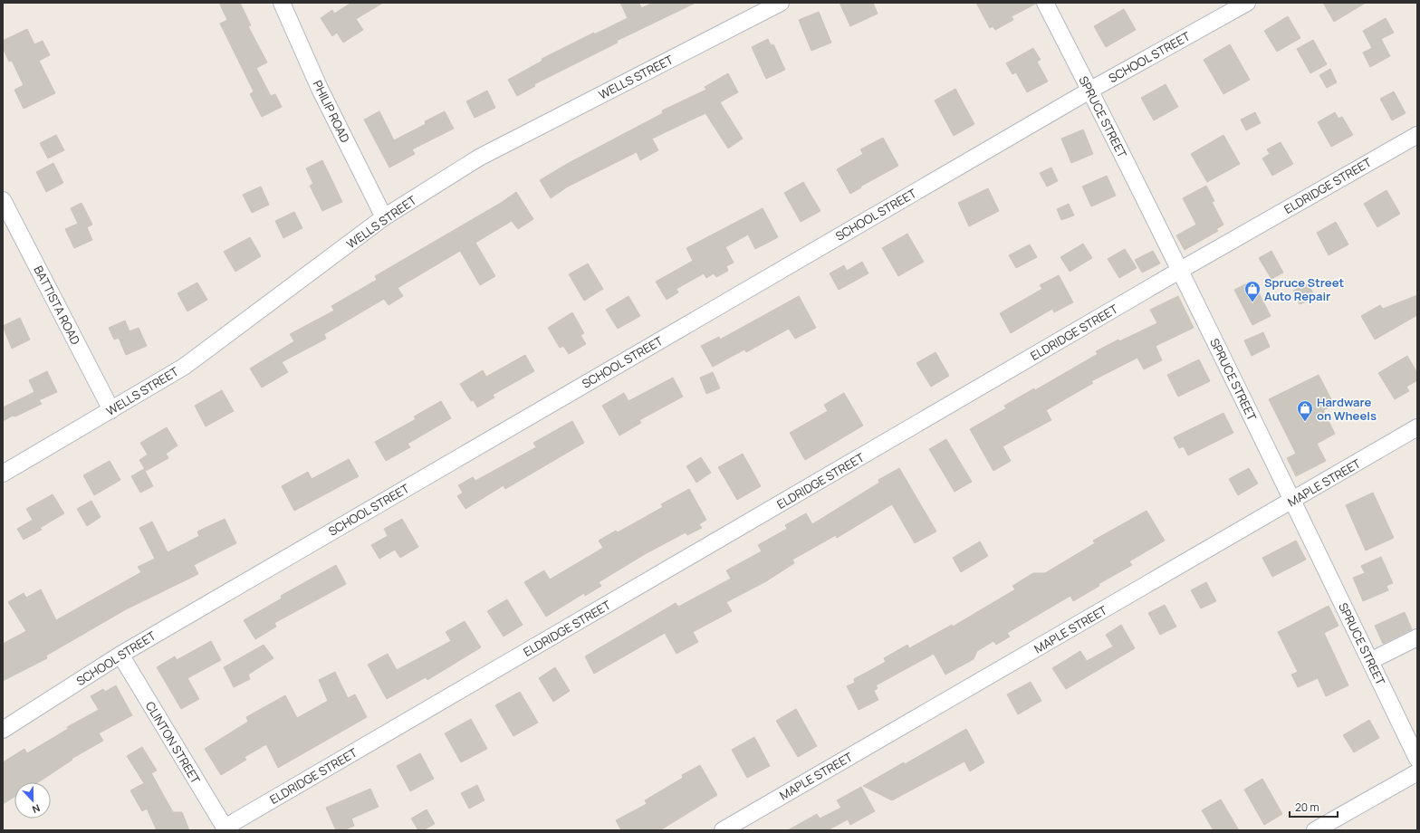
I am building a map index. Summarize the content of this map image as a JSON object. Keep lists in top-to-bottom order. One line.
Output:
{"streets":{"street":["SCHOOL STREET","WELLS STREET","PHILIP ROAD","SPRUCE STREET","ELDRIDGE STREET","BATTISTA ROAD","MAPLE STREET","CLINTON STREET"]},"crossings":[["SCHOOL STREET","SPRUCE STREET"],["SCHOOL STREET","CLINTON STREET"],["WELLS STREET","PHILIP ROAD"],["WELLS STREET","BATTISTA ROAD"],["SPRUCE STREET","ELDRIDGE STREET"],["SPRUCE STREET","MAPLE STREET"],["ELDRIDGE STREET","CLINTON STREET"]],"places":{"shop":["Spruce Street Auto Repair","Hardware on Wheels"]},"scale_bar":"20 m","north":"bottom"}
